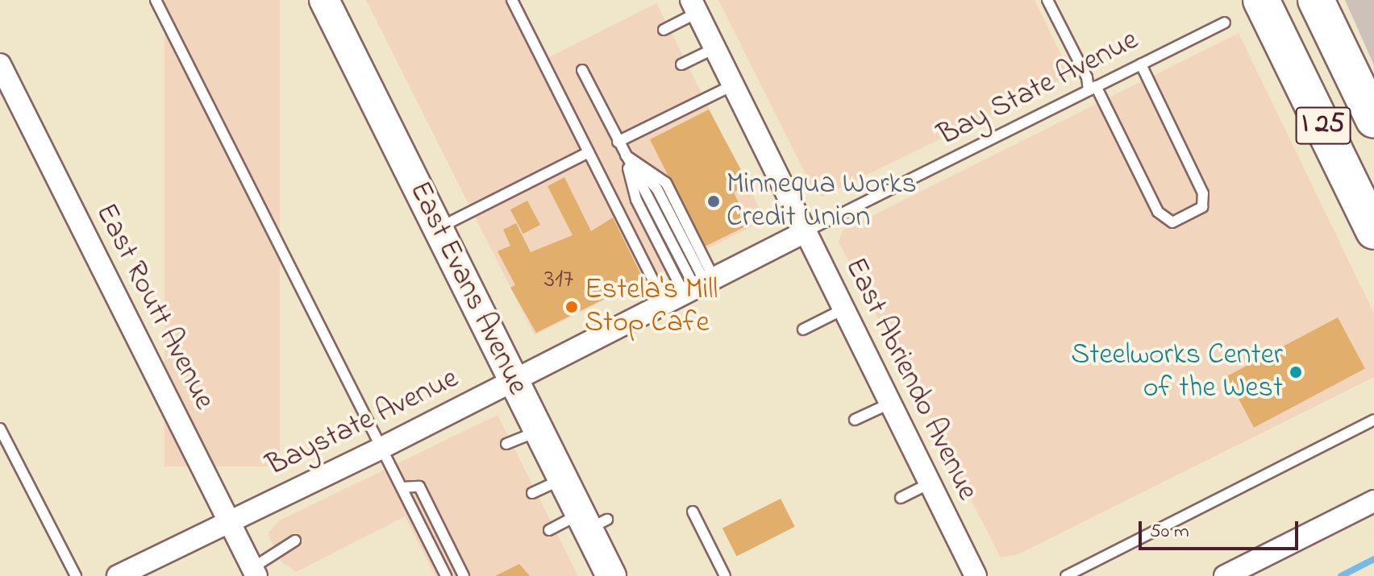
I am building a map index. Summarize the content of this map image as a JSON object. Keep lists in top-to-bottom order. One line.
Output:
{"streets":{"highway":["I 25"],"street":["East Evans Avenue","East Routt Avenue","East Abriendo Avenue","Baystate Avenue"],"lane":["Bay State Avenue"]},"crossings":[["Bay State Avenue","East Abriendo Avenue"],["Bay State Avenue","Baystate Avenue"],["East Evans Avenue","Baystate Avenue"],["East Routt Avenue","Baystate Avenue"],["East Abriendo Avenue","Baystate Avenue"]],"places":["Minnequa Works Credit Union","Estela's Mill Stop Cafe","Steelworks Center of the West"],"house_numbers":["317"],"scale_bar":"50 m"}
